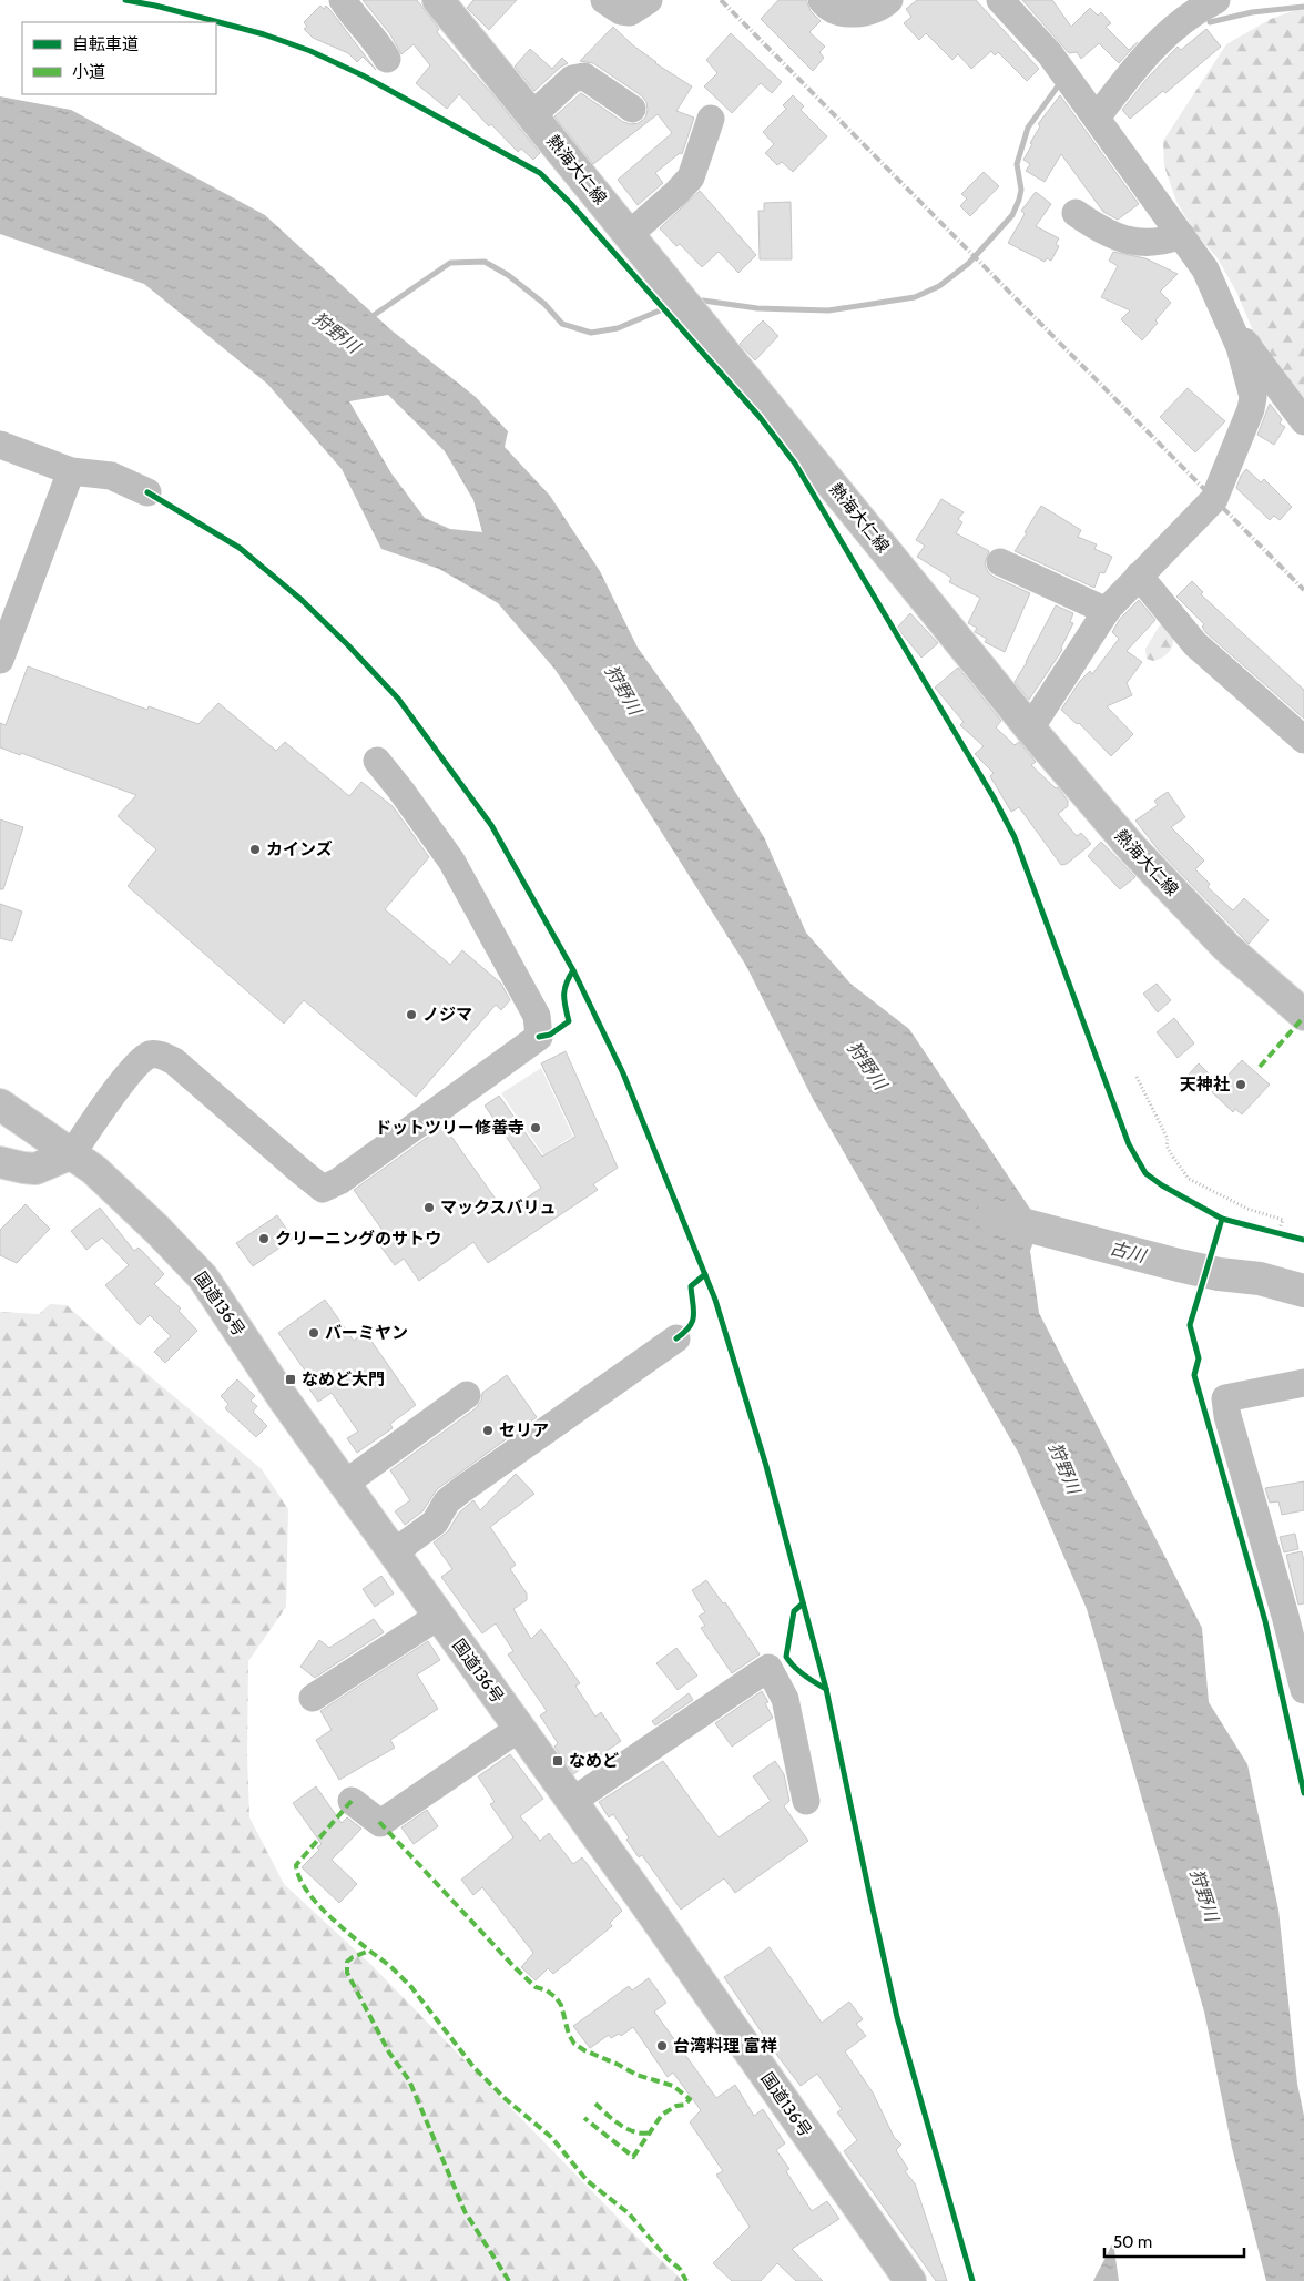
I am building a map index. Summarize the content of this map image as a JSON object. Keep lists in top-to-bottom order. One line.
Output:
{"streets":{"main road":["熱海大仁線","国道136号"]},"water":["狩野川","古川"],"places":{"other":["カインズ","ノジマ","天神社","ドットツリー修善寺","マックスバリュ","クリーニングのサトウ","バーミヤン","セリア","台湾料理 富祥"],"transit":["なめど大門","なめど"]},"legend":["自転車道","小道"],"scale_bar":"50 m"}
